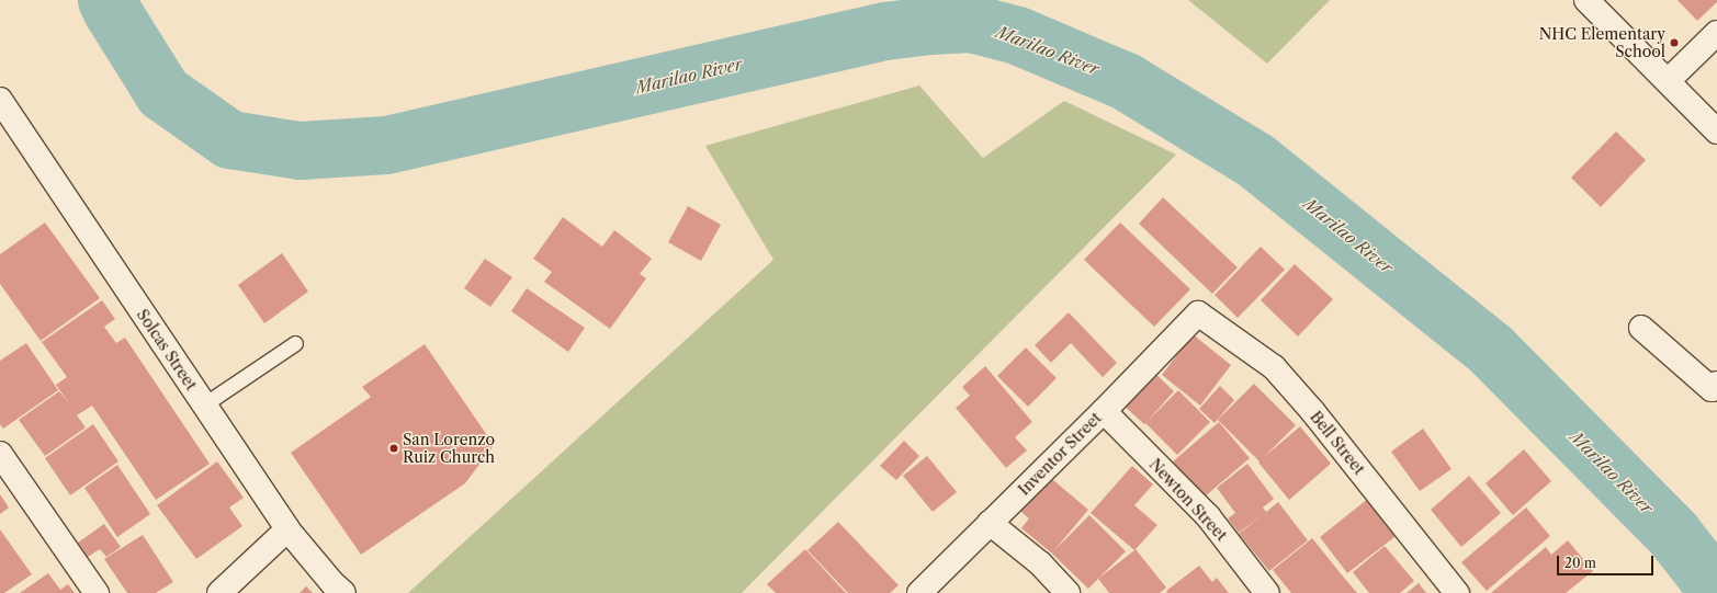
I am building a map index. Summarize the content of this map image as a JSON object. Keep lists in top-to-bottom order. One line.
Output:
{"streets":{"street":["Solcas Street","Bell Street","Inventor Street","Newton Street"]},"crossings":[["Bell Street","Inventor Street"],["Inventor Street","Newton Street"]],"water":["Marilao River"],"places":["NHC Elementary School","San Lorenzo Ruiz Church"],"scale_bar":"20 m"}
